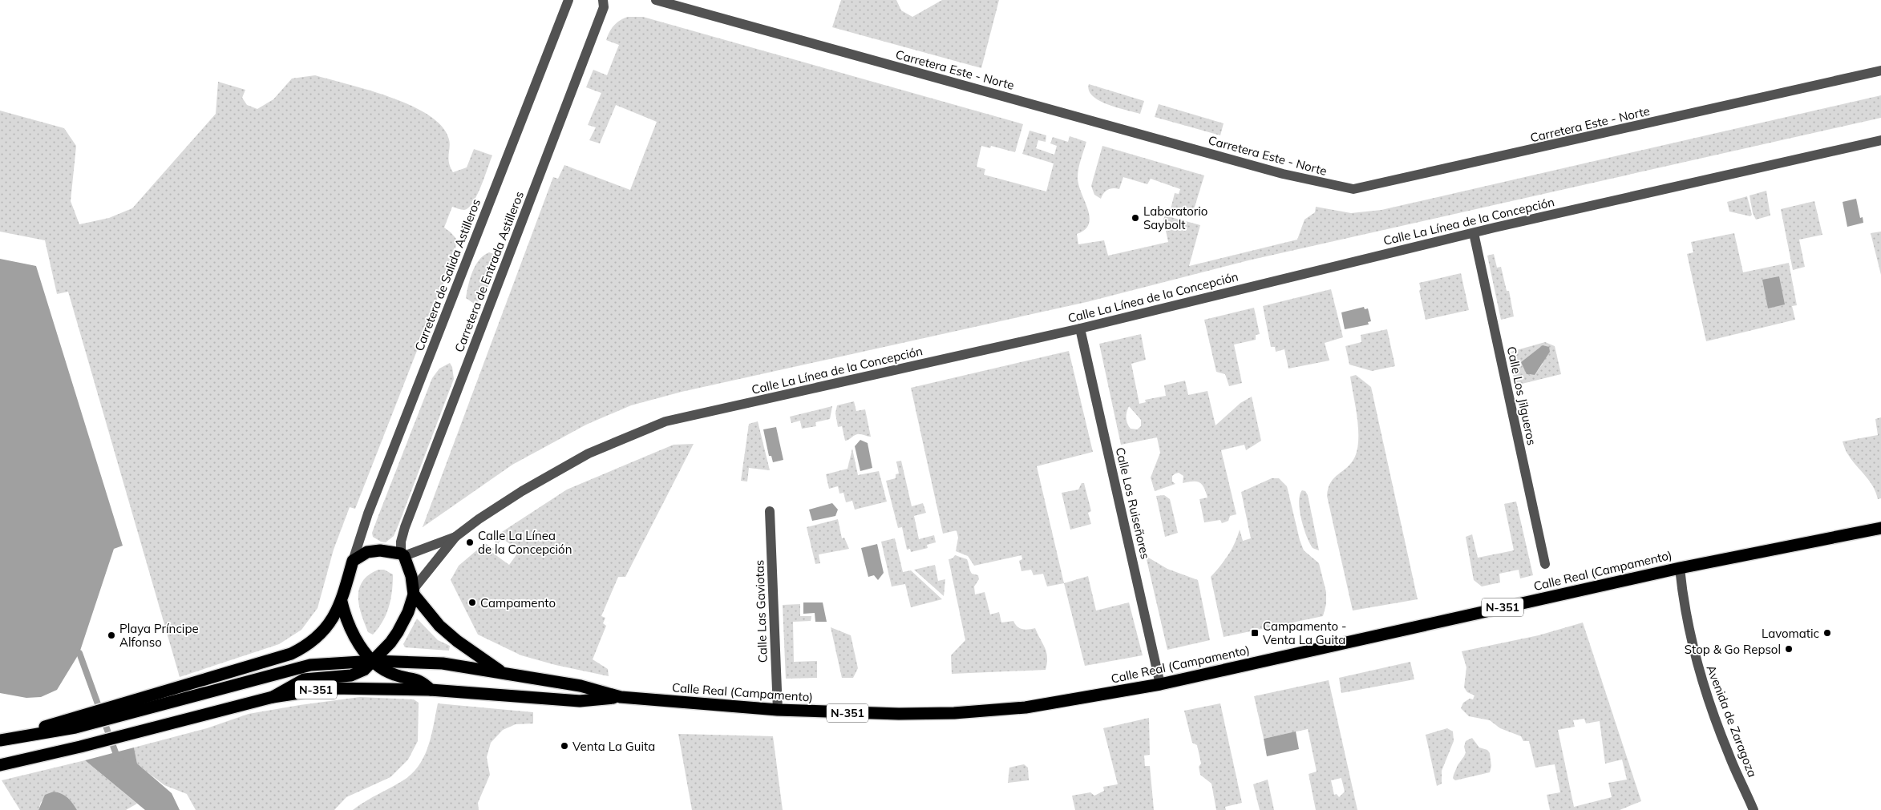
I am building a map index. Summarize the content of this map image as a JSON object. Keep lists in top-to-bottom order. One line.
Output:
{"streets":{"highway":["Calle Real (Campamento)","N-351"],"street":["Carretera Este - Norte","Calle La Línea de la Concepción","Carretera de Entrada Astilleros","Carretera de Salida Astilleros","Calle Los Jilgueros","Calle Los Ruiseñores","Calle Las Gaviotas","Avenida de Zaragoza"]},"crossings":[["Calle La Línea de la Concepción","Carretera de Entrada Astilleros"],["Calle La Línea de la Concepción","Calle Los Jilgueros"],["Calle La Línea de la Concepción","Calle Los Ruiseñores"],["Calle Los Ruiseñores","Calle Real (Campamento)"],["Calle Real (Campamento)","N-351"],["Calle Real (Campamento)","Calle Las Gaviotas"],["Calle Real (Campamento)","Avenida de Zaragoza"]],"places":{"other":["Laboratorio Saybolt","Calle La Línea de la Concepción","Campamento","Lavomatic","Playa Príncipe Alfonso","Stop & Go Repsol","Venta La Guita"],"transit":["Campamento - Venta La Guita"]}}
